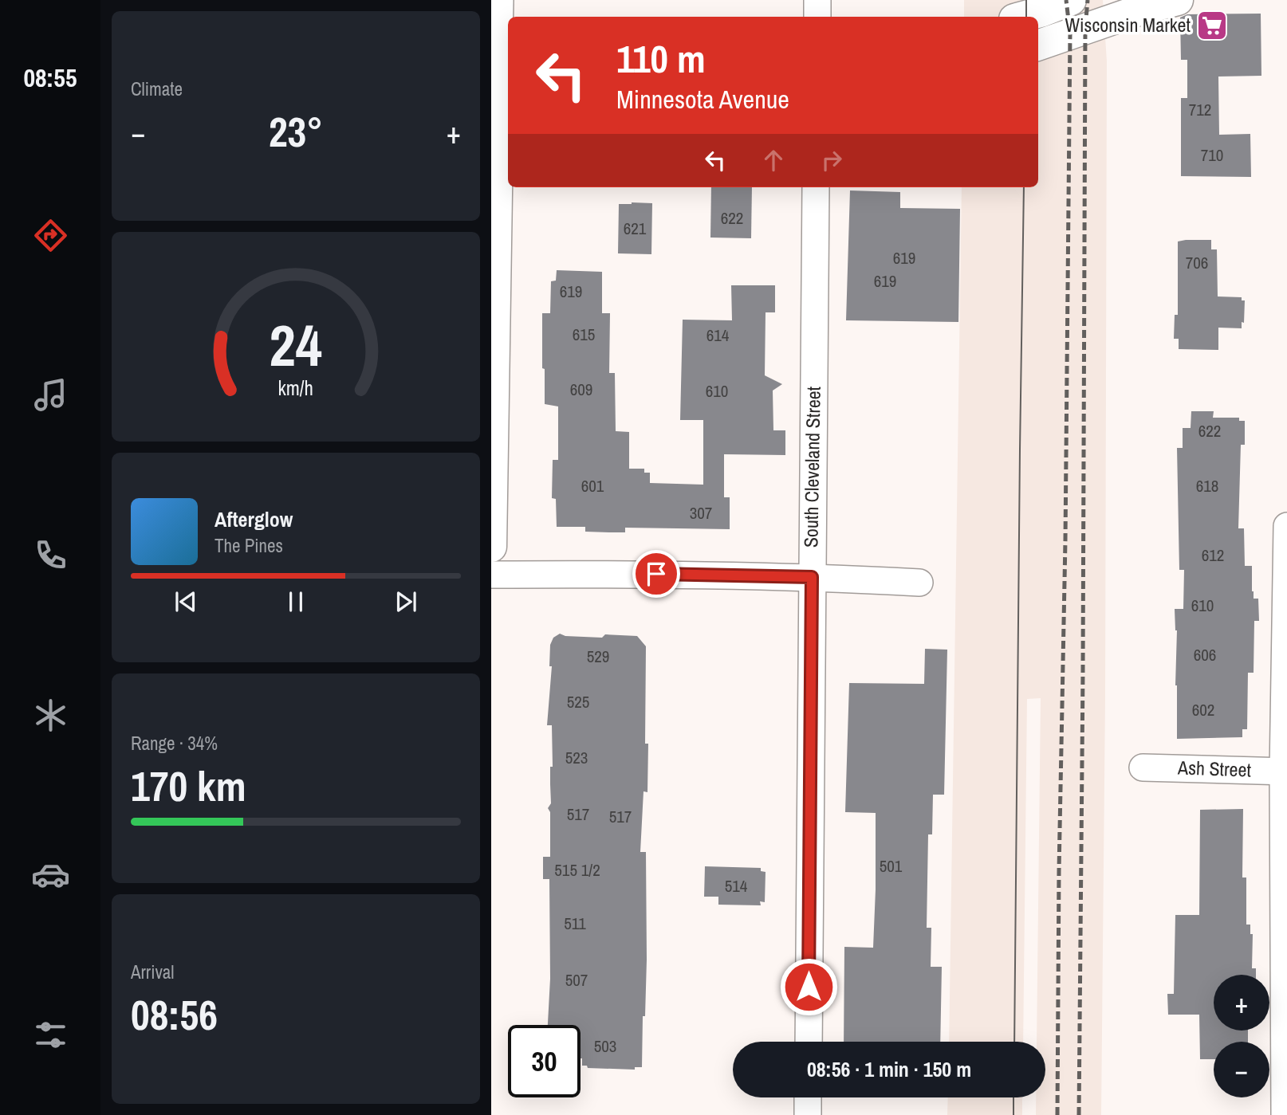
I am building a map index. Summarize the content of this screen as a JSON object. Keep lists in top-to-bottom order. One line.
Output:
{"streets":{"street":["South Cleveland Street","Ash Street"]},"places":{"supermarket":["Wisconsin Market"]},"house_numbers":["712","710","622","621","619","706","619","619","615","614","609","610","622","601","618","307","612","610","606","529","525","602","523","517","517","501","515 1/2","514","511","507","503"],"page":{"tabs":"08:55","tile":["Climate",["Range · 34%","170 km"],["Arrival","08:56"]],"turn":["110 m","Minnesota Avenue"],"heat":["−","23°","+"],"song":["Afterglow","The Pines"],"map_buttons":["+","−"],"limit":"30","trip":"08:56 · 1 min · 150 m","gauge":["24","km/h"]}}
